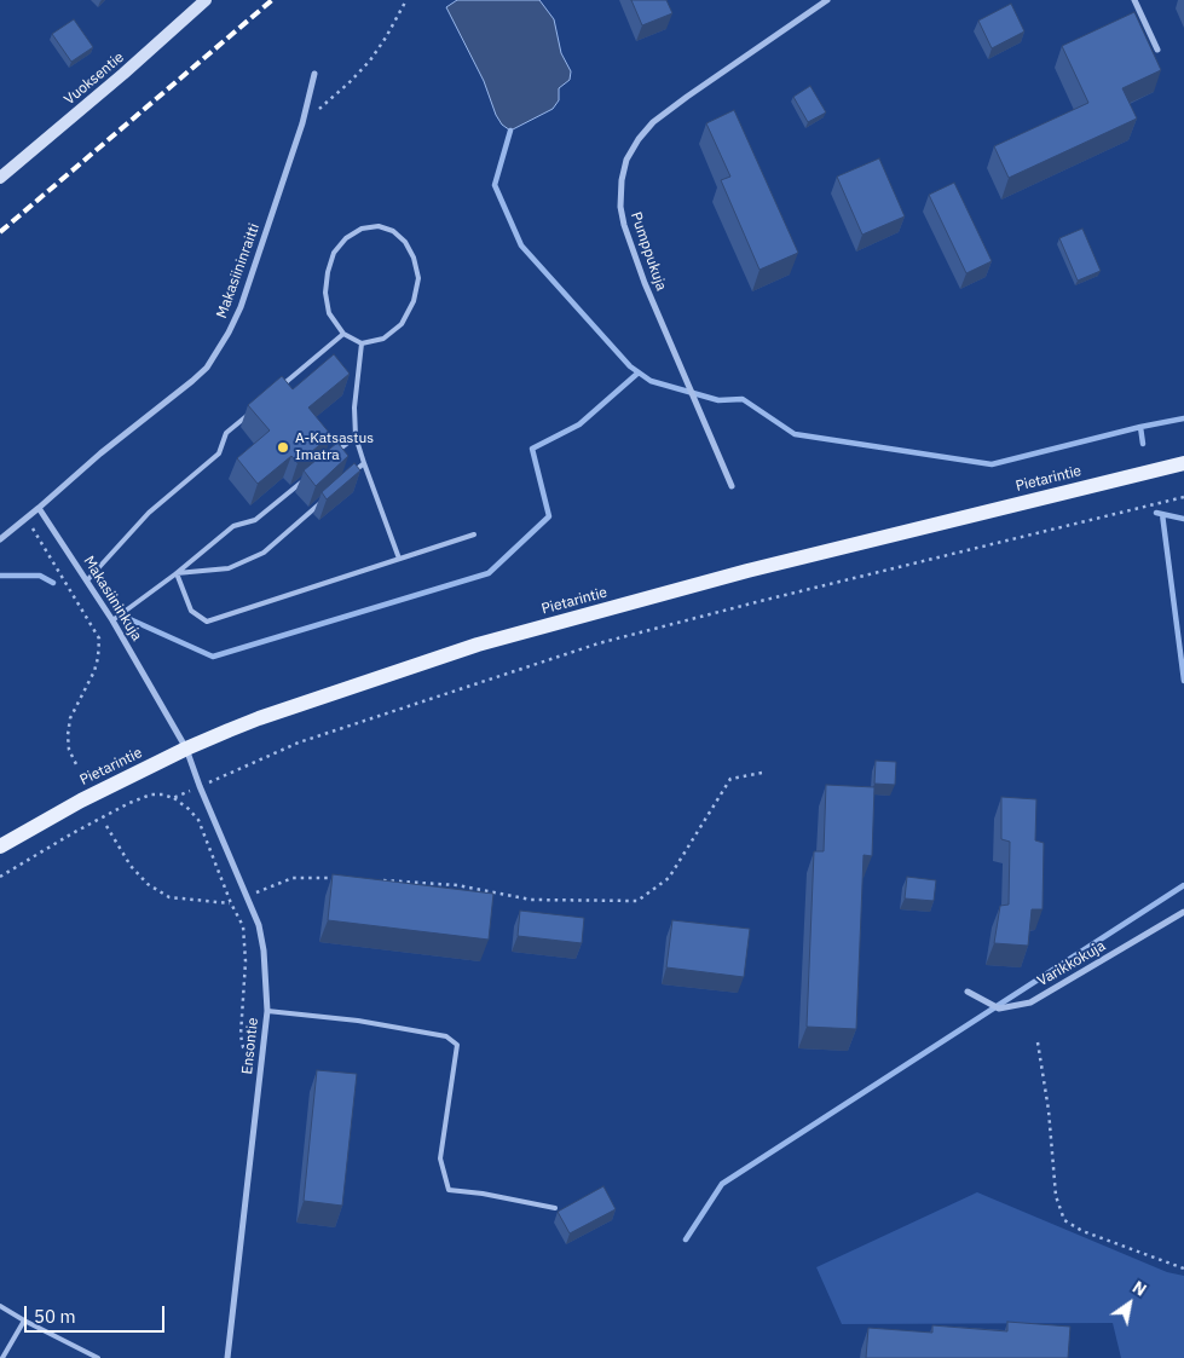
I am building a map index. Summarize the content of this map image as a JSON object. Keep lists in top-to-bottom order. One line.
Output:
{"streets":{"main road":["Pietarintie"],"street":["Vuoksentie","Pumppukuja","Makasiininraitti","Makasiininkuja","Varikkokuja","Ensontie"]},"crossings":[["Makasiininraitti","Makasiininkuja"],["Pietarintie","Makasiininkuja"],["Pietarintie","Ensontie"],["Makasiininkuja","Ensontie"]],"places":["A-Katsastus Imatra"],"scale_bar":"50 m","north":"top right"}
